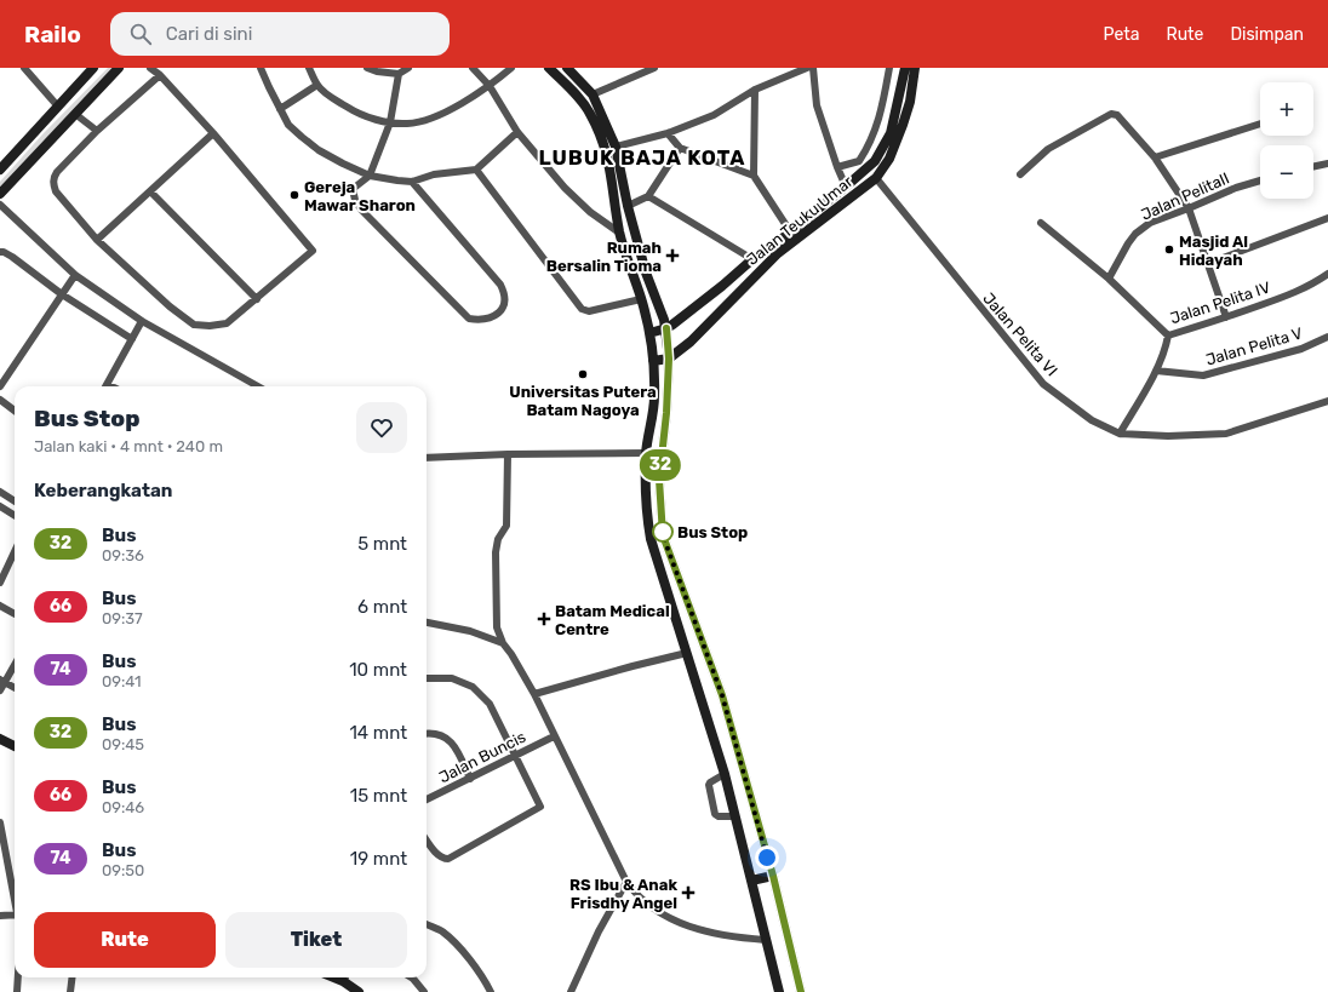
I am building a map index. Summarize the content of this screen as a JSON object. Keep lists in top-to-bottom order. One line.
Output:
{"streets":{"main road":["Jalan Teuku Umar"],"street":["Jalan PelitaII","Jalan Pelita IV","Jalan Pelita VI","Jalan Pelita V","Jalan Buncis"]},"crossings":[["Jalan PelitaII","Jalan Pelita IV"],["Jalan Teuku Umar","Jalan Pelita VI"]],"districts":["LUBUK BAJA KOTA"],"places":{"other":["Gereja Mawar Sharon","Masjid Al Hidayah","Universitas Putera Batam Nagoya","Bus Stop"],"health":["Rumah Bersalin Tioma","Batam Medical Centre","RS Ibu & Anak Frisdhy Angel"]},"lines":["bus line 32"],"page":{"header":"Railo","search":"Cari di sini","nav":["Peta","Rute","Disimpan"],"on_map":"32","map_buttons":["+","−"],"heading":[["Bus Stop","Jalan kaki · 4 mnt · 240 m"],"Keberangkatan"],"list":[{"mark":"32","name":"Bus","note":"09:36","value":"5 mnt"},{"mark":"66","name":"Bus","note":"09:37","value":"6 mnt"},{"mark":"74","name":"Bus","note":"09:41","value":"10 mnt"},{"mark":"32","name":"Bus","note":"09:45","value":"14 mnt"},{"mark":"66","name":"Bus","note":"09:46","value":"15 mnt"},{"mark":"74","name":"Bus","note":"09:50","value":"19 mnt"}],"buttons":["Rute","Tiket"]}}
